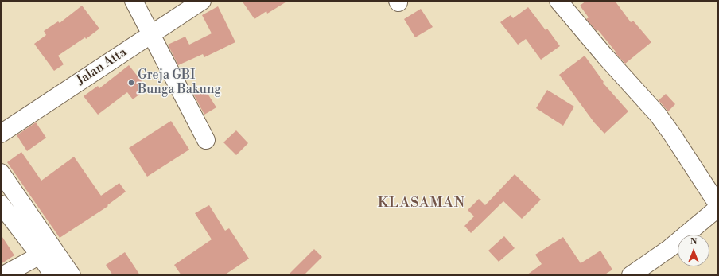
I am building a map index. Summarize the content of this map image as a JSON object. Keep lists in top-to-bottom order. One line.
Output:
{"streets":{"main road":["Jalan Atta"]},"districts":["KLASAMAN"],"places":["Greja GBI Bunga Bakung"],"north":"top"}
